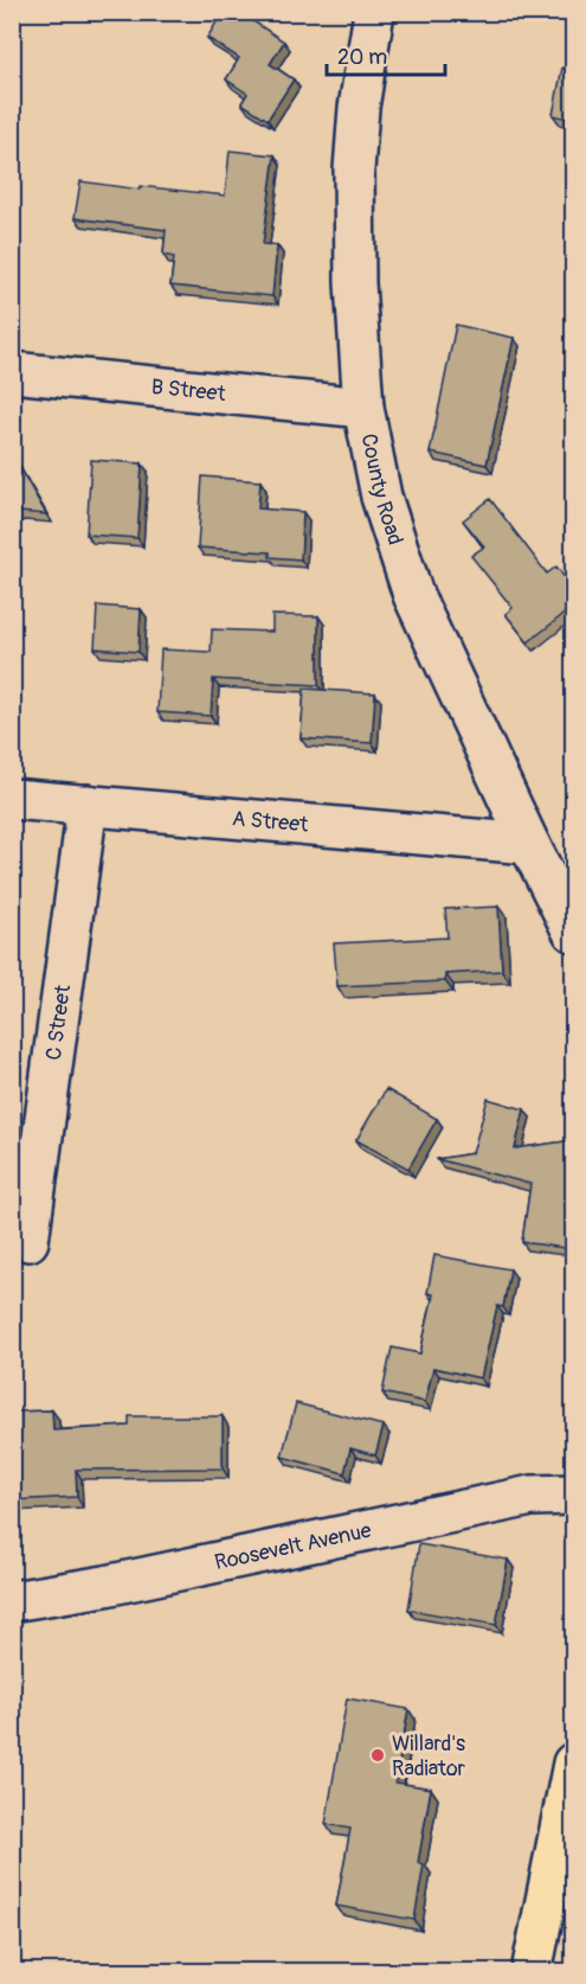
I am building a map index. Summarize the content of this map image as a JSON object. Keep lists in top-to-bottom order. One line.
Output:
{"streets":{"street":["B Street","County Road","A Street","C Street","Roosevelt Avenue"]},"crossings":[["B Street","County Road"],["County Road","A Street"],["A Street","C Street"]],"places":["Willard's Radiator"],"scale_bar":"20 m"}
